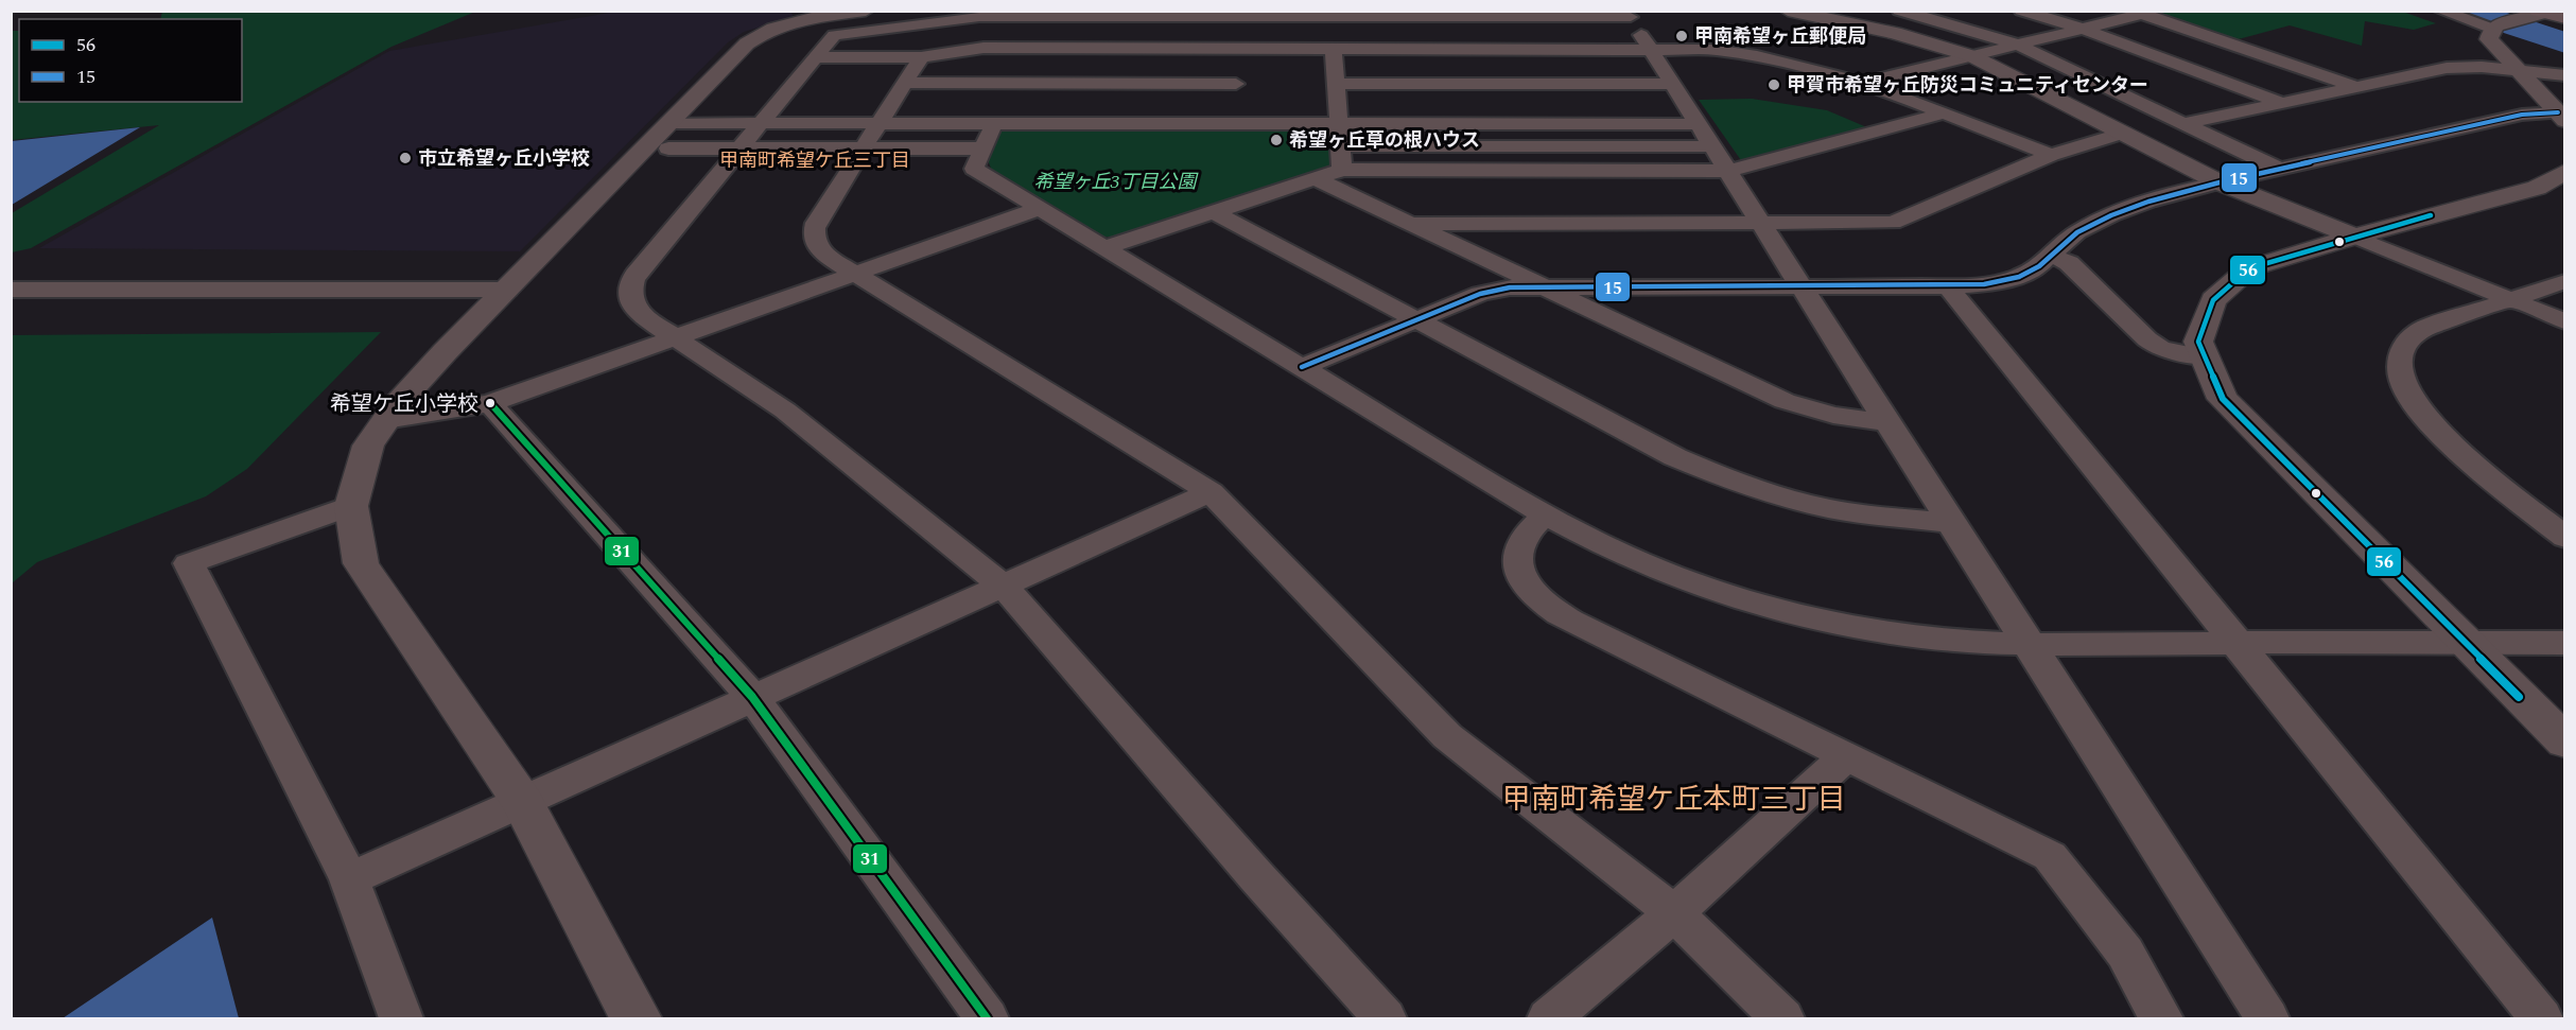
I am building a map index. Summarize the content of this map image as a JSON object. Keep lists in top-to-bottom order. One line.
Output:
{"districts":["甲南町希望ケ丘三丁目","甲南町希望ケ丘本町三丁目"],"parks":["希望ヶ丘3丁目公園"],"places":["甲南希望ヶ丘郵便局","甲賀市希望ヶ丘防災コミュニティセンター","希望ヶ丘草の根ハウス","市立希望ヶ丘小学校","希望ケ丘小学校"],"lines":["transit line 15","transit line 56","transit line 31"],"legend":["56","15"]}
